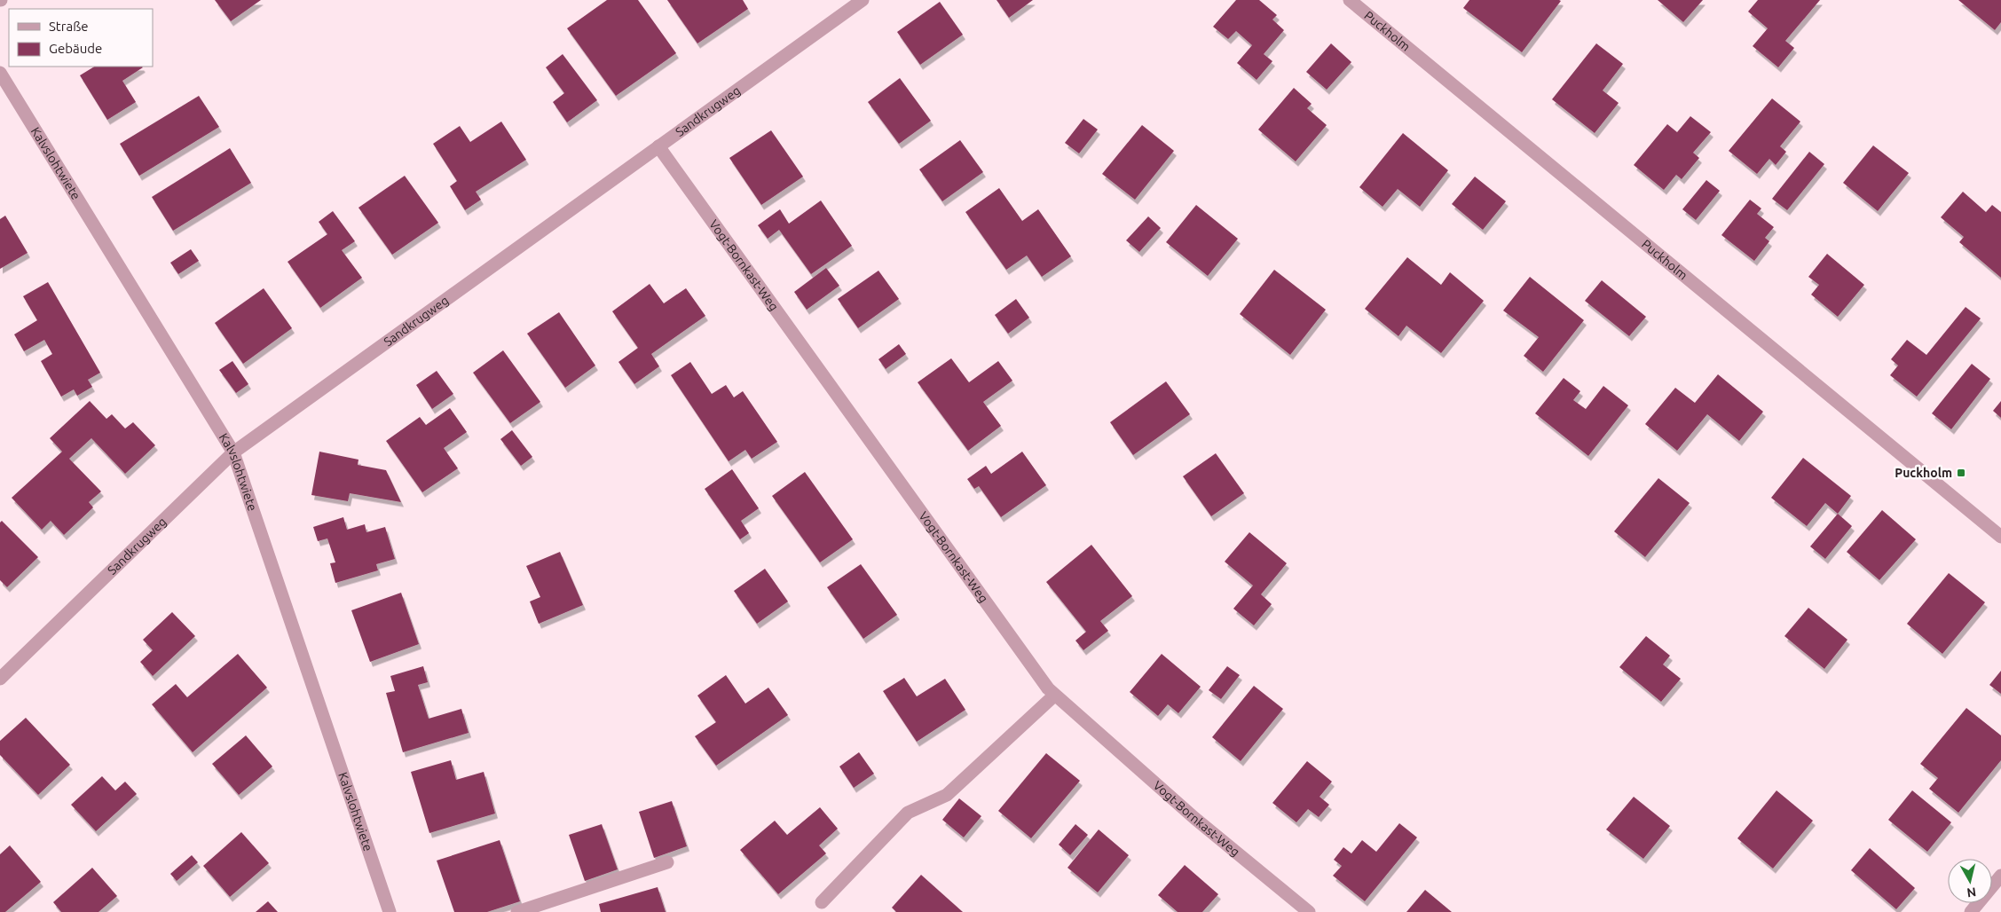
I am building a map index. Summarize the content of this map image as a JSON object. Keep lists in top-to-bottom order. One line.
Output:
{"streets":{"street":["Puckholm","Sandkrugweg","Kalvslohtwiete","Vogt-Bornkast-Weg"]},"crossings":[["Sandkrugweg","Kalvslohtwiete"],["Sandkrugweg","Vogt-Bornkast-Weg"]],"places":{"transit":["Puckholm"]},"legend":["Straße","Gebäude"],"north":"bottom"}
